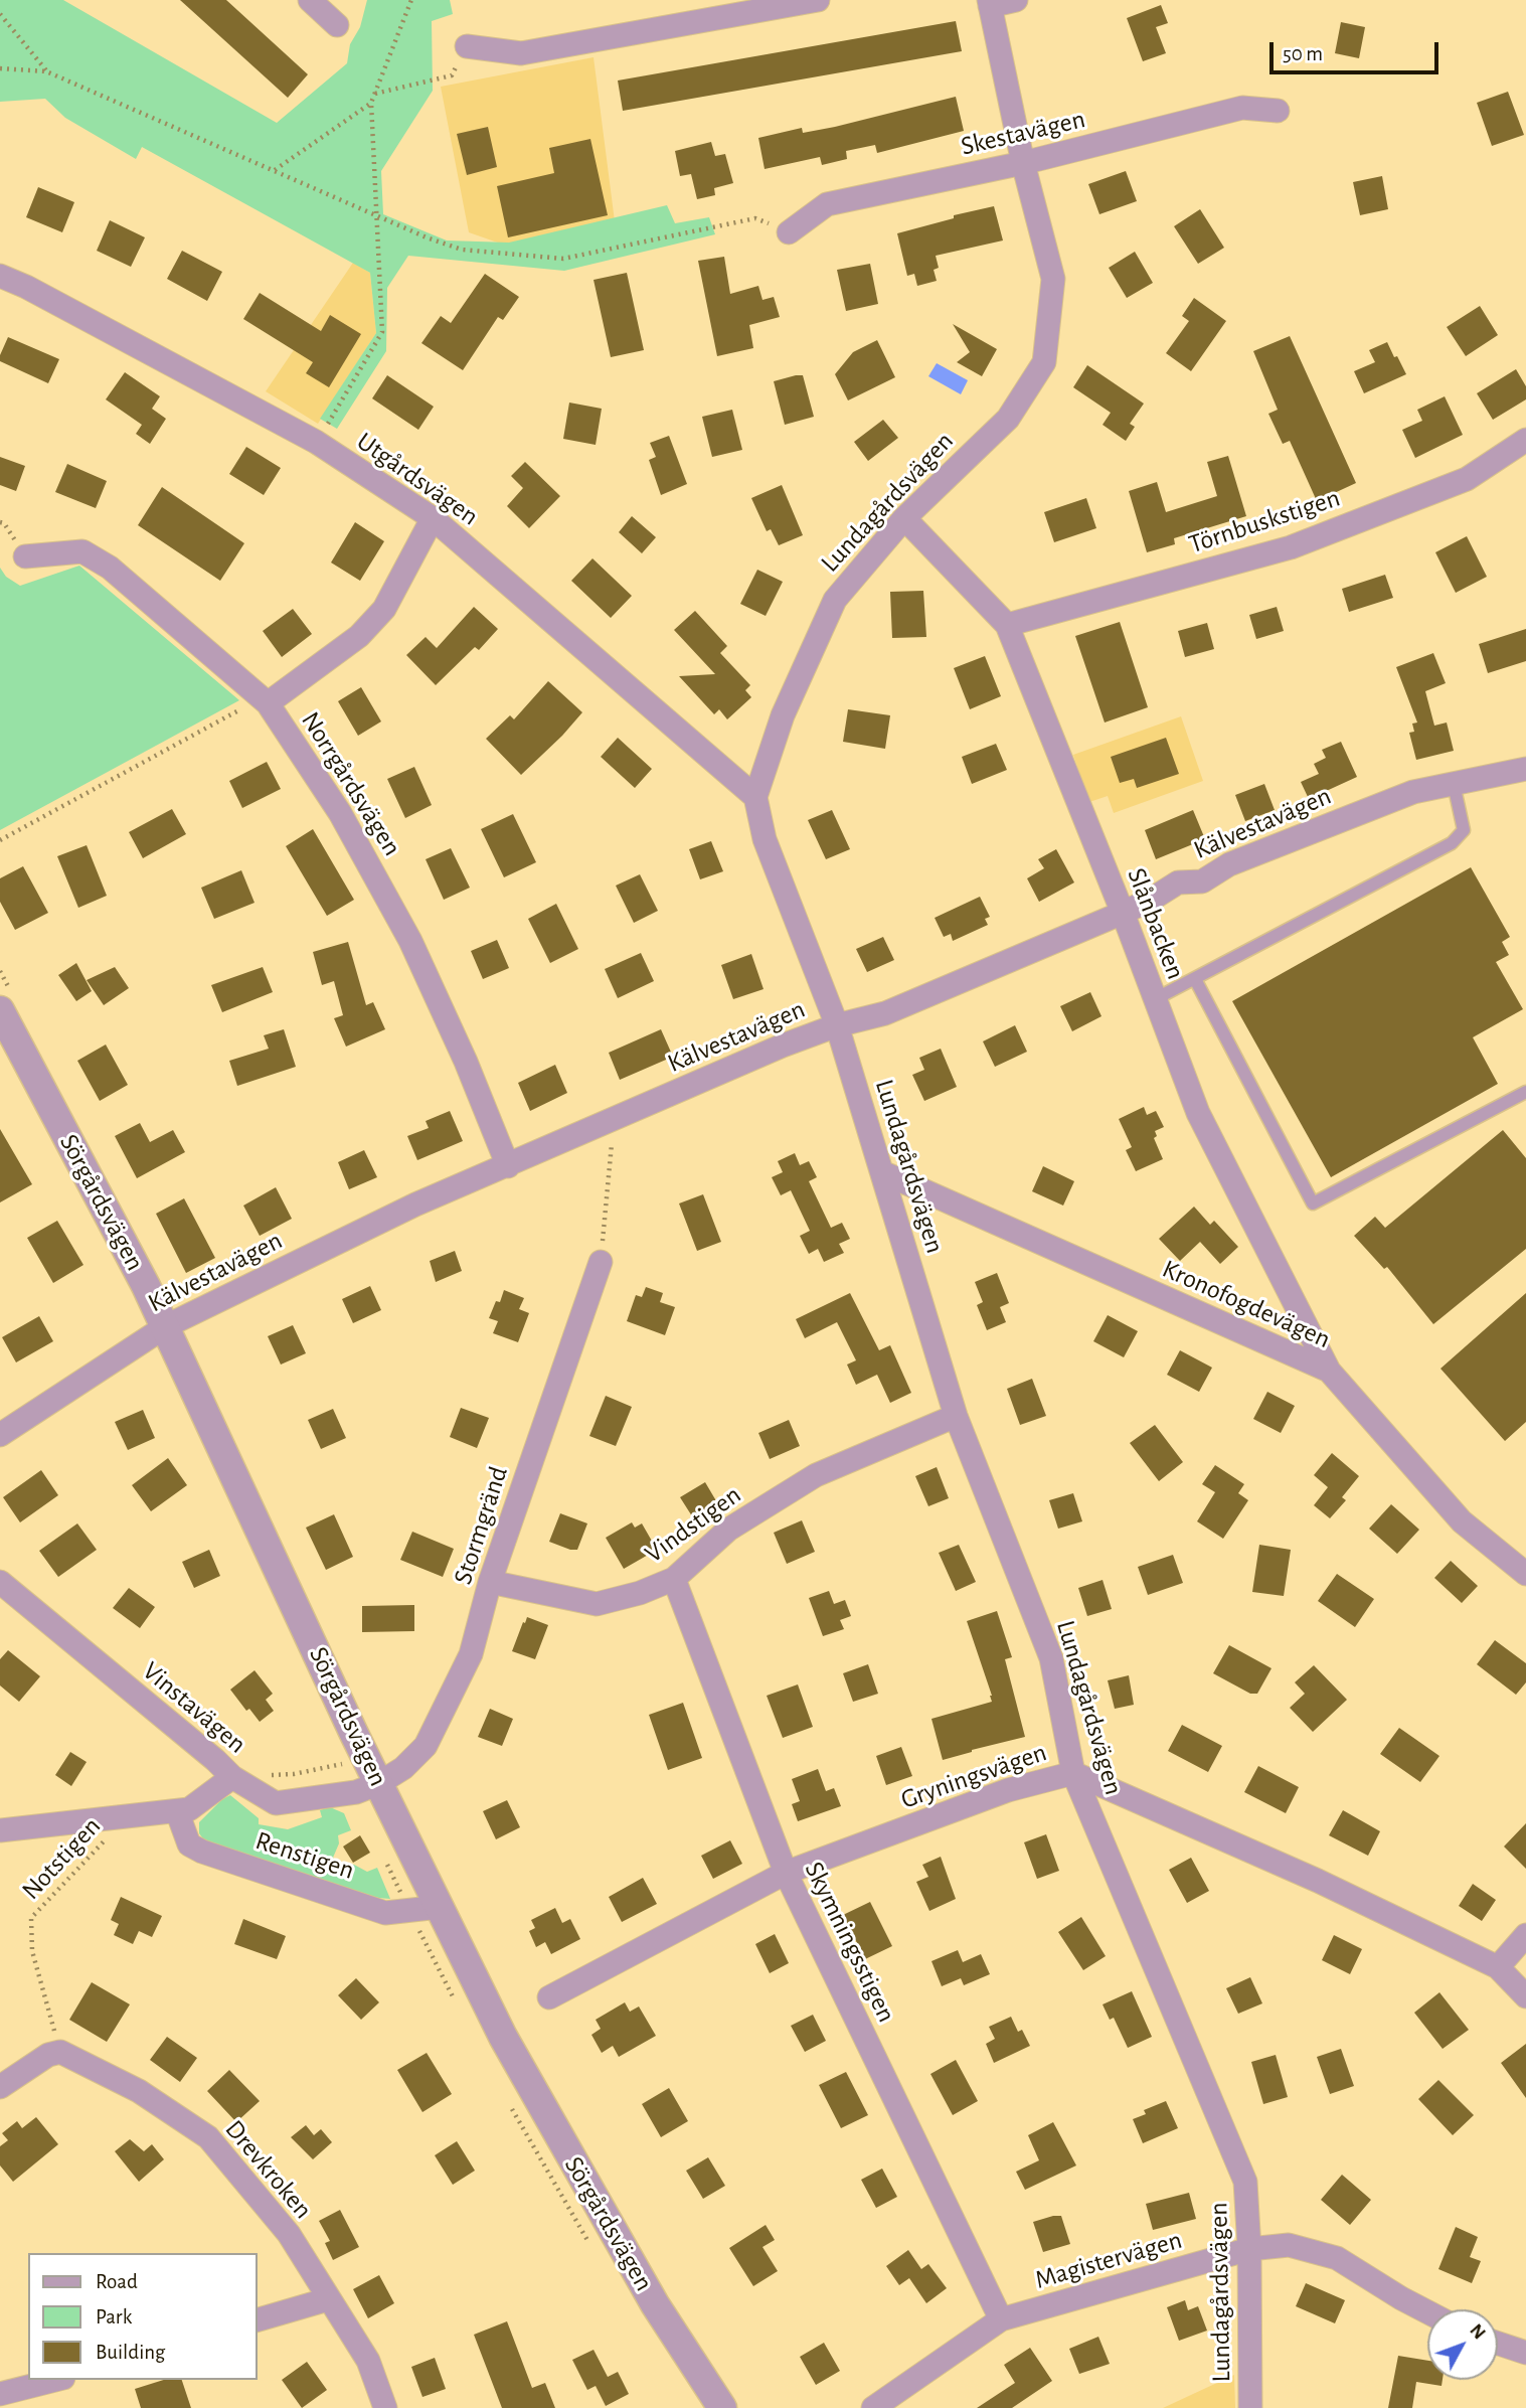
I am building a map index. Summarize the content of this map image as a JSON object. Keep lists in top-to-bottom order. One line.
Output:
{"streets":{"street":["Skestavägen","Utgårdsvägen","Lundagårdsvägen","Törnbuskstigen","Norrgårdsvägen","Kälvestavägen","Slånbacken","Sörgårdsvägen","Kronofogdevägen","Vindstigen","Stormgränd","Vinstavägen","Gryningsvägen","Renstigen","Skymningsstigen","Drevkroken","Magistervägen"],"path":["Notstigen"]},"crossings":[["Skestavägen","Lundagårdsvägen"],["Utgårdsvägen","Lundagårdsvägen"],["Lundagårdsvägen","Kälvestavägen"],["Lundagårdsvägen","Slånbacken"],["Lundagårdsvägen","Kronofogdevägen"],["Lundagårdsvägen","Vindstigen"],["Lundagårdsvägen","Gryningsvägen"],["Lundagårdsvägen","Magistervägen"],["Törnbuskstigen","Slånbacken"],["Norrgårdsvägen","Kälvestavägen"],["Kälvestavägen","Slånbacken"],["Kälvestavägen","Sörgårdsvägen"],["Slånbacken","Kronofogdevägen"],["Sörgårdsvägen","Stormgränd"],["Sörgårdsvägen","Vinstavägen"],["Sörgårdsvägen","Renstigen"],["Vindstigen","Stormgränd"],["Vindstigen","Skymningsstigen"],["Stormgränd","Vinstavägen"],["Gryningsvägen","Skymningsstigen"],["Notstigen","Drevkroken"],["Skymningsstigen","Magistervägen"]],"legend":["Road","Park","Building"],"scale_bar":"50 m","north":"top right"}
